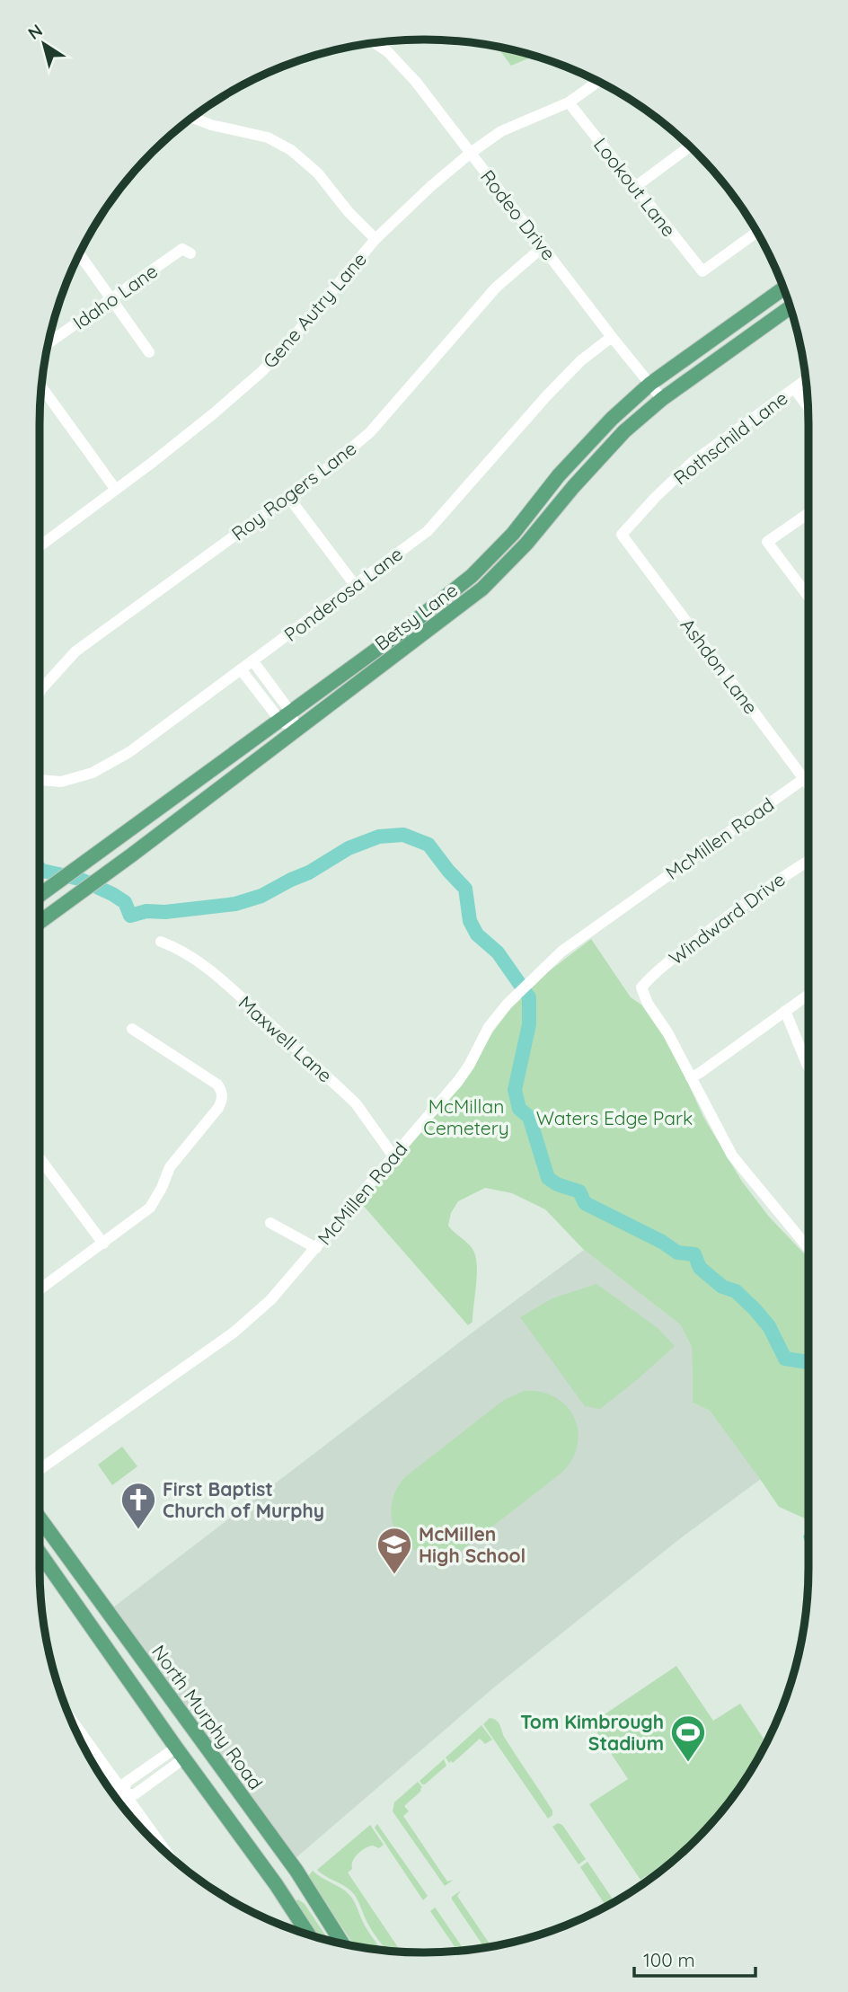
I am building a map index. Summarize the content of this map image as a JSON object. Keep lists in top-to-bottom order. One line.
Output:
{"streets":{"main road":["Betsy Lane","North Murphy Road"],"street":["Lookout Lane","Rodeo Drive","Idaho Lane","Gene Autry Lane","Rothschild Lane","Roy Rogers Lane","Ponderosa Lane","Ashdon Lane","McMillen Road","Windward Drive","Maxwell Lane"]},"crossings":[["Lookout Lane","Gene Autry Lane"],["Rodeo Drive","Gene Autry Lane"],["Rodeo Drive","Roy Rogers Lane"],["Rodeo Drive","Ponderosa Lane"],["Rodeo Drive","Betsy Lane"],["Rothschild Lane","Ashdon Lane"],["Ashdon Lane","McMillen Road"],["McMillen Road","Maxwell Lane"]],"parks":["McMillan Cemetery","Waters Edge Park"],"places":{"church":["First Baptist Church of Murphy"],"school or university":["McMillen High School"],"sports":["Tom Kimbrough Stadium"]},"scale_bar":"100 m","north":"top left"}
